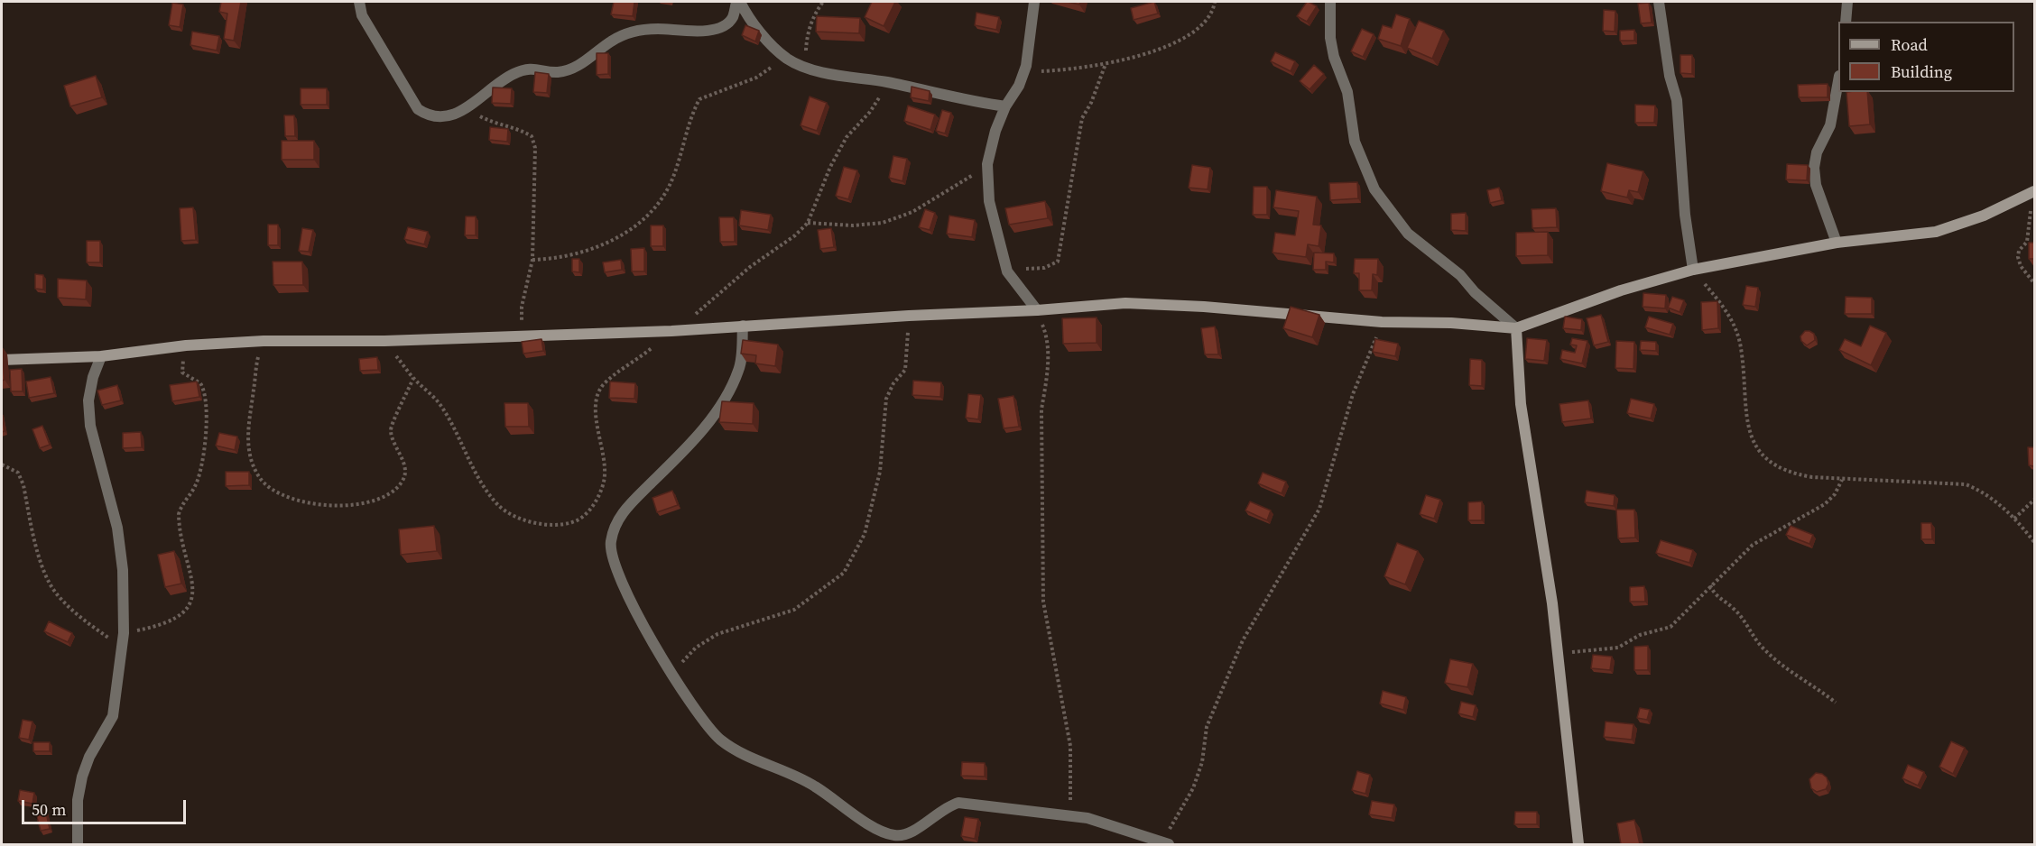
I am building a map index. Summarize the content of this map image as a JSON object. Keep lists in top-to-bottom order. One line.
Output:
{"legend":["Road","Building"],"scale_bar":"50 m"}
